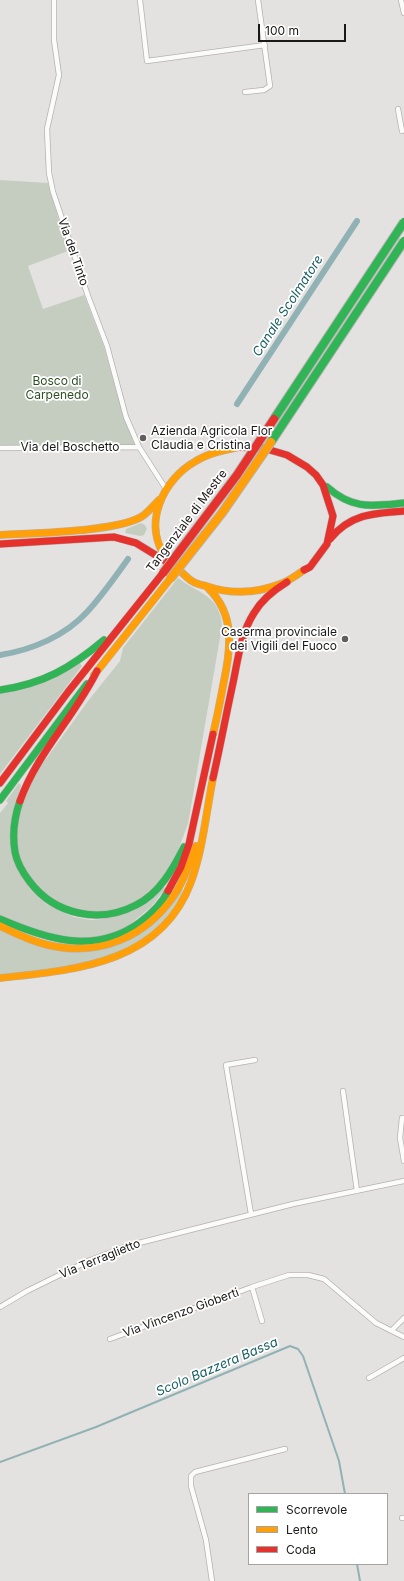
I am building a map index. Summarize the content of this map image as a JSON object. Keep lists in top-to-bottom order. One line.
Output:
{"streets":{"main road":["Tangenziale di Mestre"],"street":["Via del Tinto","Via del Boschetto","Via Terraglietto","Via Vincenzo Gioberti"]},"crossings":[["Via del Tinto","Via del Boschetto"]],"water":["Canale Scolmatore","Scolo Bazzera Bassa"],"parks":["Bosco di Carpenedo"],"places":["Azienda Agricola Flor Claudia e Cristina","Caserma provinciale dei Vigili del Fuoco"],"legend":["Scorrevole","Lento","Coda"],"scale_bar":"100 m"}
